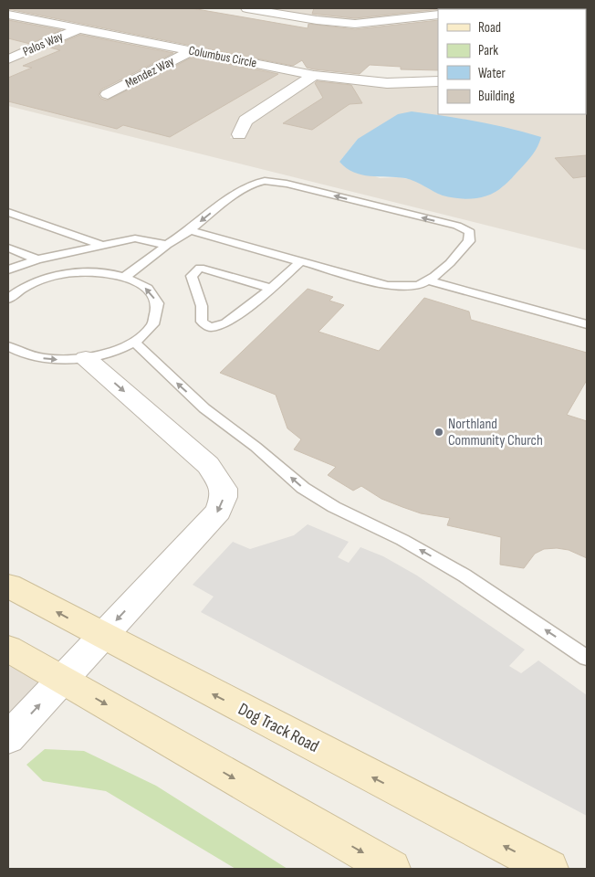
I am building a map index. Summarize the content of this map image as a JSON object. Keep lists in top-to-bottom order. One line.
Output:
{"streets":{"main road":["Dog Track Road"],"street":["Palos Way","Columbus Circle","Mendez Way"]},"crossings":[["Palos Way","Columbus Circle"],["Columbus Circle","Mendez Way"]],"places":["Northland Community Church"],"legend":["Road","Park","Water","Building"]}
